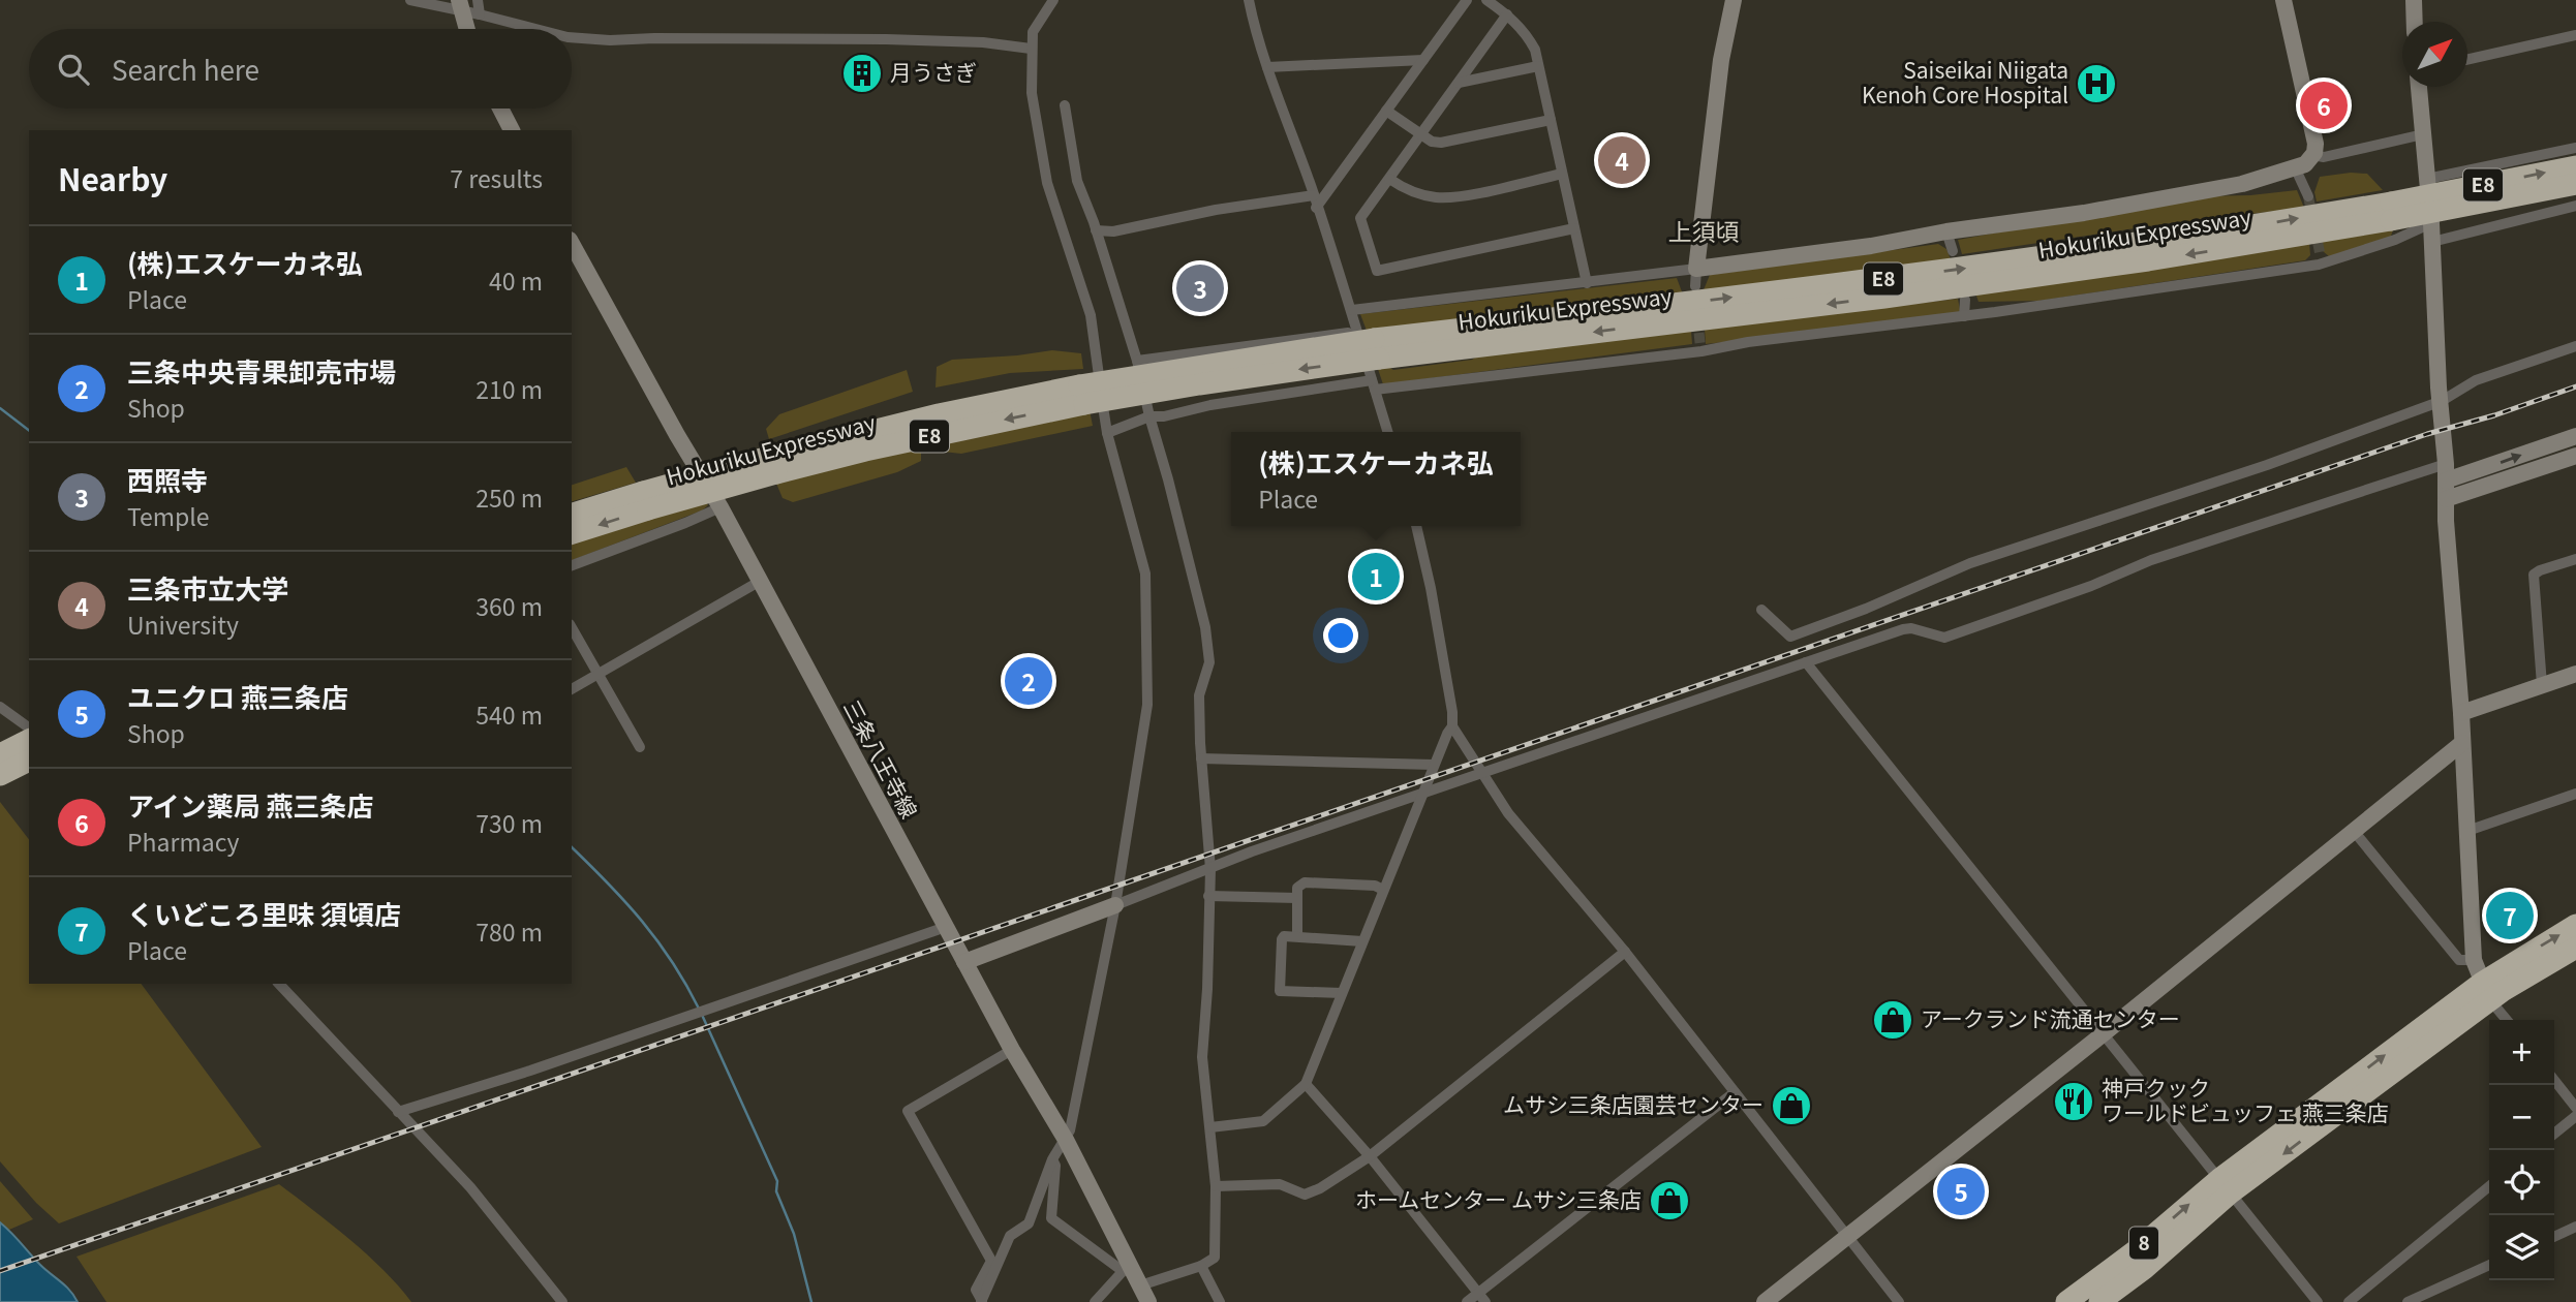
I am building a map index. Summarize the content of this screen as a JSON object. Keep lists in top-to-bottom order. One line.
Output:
{"streets":{"highway":["E8","Hokuriku Expressway","8"],"street":["三条八王寺線"]},"districts":["上須頃"],"places":{"building":["月うさぎ"],"hospital":["Saiseikai Niigata Kenoh Core Hospital"],"shop":["アークランド流通センター","ムサシ三条店園芸センター","ホームセンター ムサシ三条店"],"restaurant":["神戸クック ワールドビュッフェ 燕三条店"]},"north":"top right","page":{"search":"Search here","pins":["6","4","3","1","2","7","5"],"heading":["Nearby","7 results"],"list":[{"mark":"1","name":"(株)エスケーカネ弘","note":"Place","value":"40 m"},{"mark":"2","name":"三条中央青果卸売市場","note":"Shop","value":"210 m"},{"mark":"3","name":"西照寺","note":"Temple","value":"250 m"},{"mark":"4","name":"三条市立大学","note":"University","value":"360 m"},{"mark":"5","name":"ユニクロ 燕三条店","note":"Shop","value":"540 m"},{"mark":"6","name":"アイン薬局 燕三条店","note":"Pharmacy","value":"730 m"},{"mark":"7","name":"くいどころ里味 須頃店","note":"Place","value":"780 m"}],"popup":["(株)エスケーカネ弘","Place"],"map_buttons":["+","−"]}}
